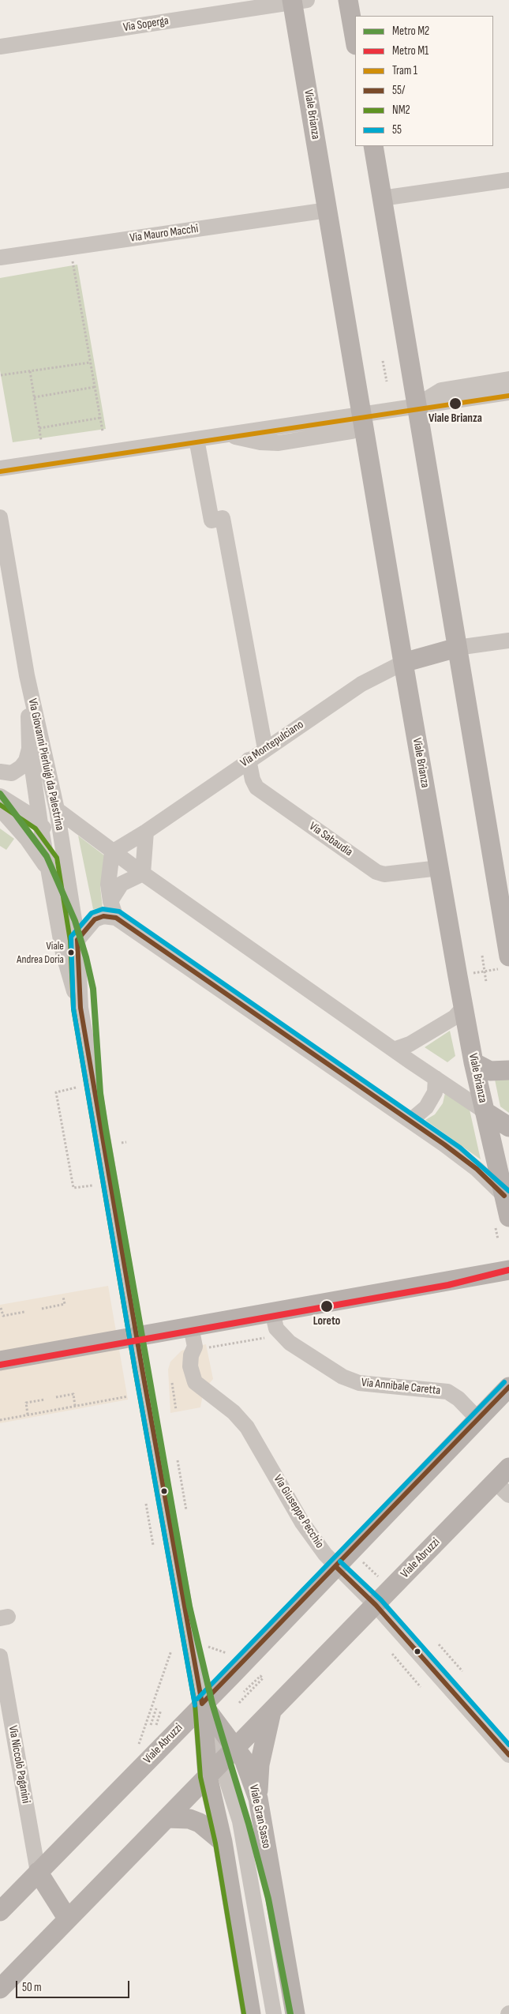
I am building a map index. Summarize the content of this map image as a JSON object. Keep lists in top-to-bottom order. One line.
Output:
{"streets":{"main road":["Viale Brianza","Viale Abruzzi","Viale Gran Sasso"],"street":["Via Soperga","Via Mauro Macchi","Via Montepulciano","Via Giovanni Pierluigi da Palestrina","Via Sabaudia","Via Annibale Caretta","Via Giuseppe Pecchio","Via Niccolò Paganini"]},"crossings":[["Via Soperga","Viale Brianza"],["Viale Brianza","Via Mauro Macchi"],["Viale Brianza","Via Montepulciano"],["Viale Brianza","Via Sabaudia"],["Via Montepulciano","Via Sabaudia"],["Via Giovanni Pierluigi da Palestrina","Viale Abruzzi"],["Via Giovanni Pierluigi da Palestrina","Viale Gran Sasso"],["Via Annibale Caretta","Viale Abruzzi"],["Via Giuseppe Pecchio","Viale Abruzzi"],["Viale Abruzzi","Via Niccolò Paganini"],["Viale Abruzzi","Viale Gran Sasso"]],"places":["Viale Brianza","Viale Andrea Doria","Loreto"],"lines":["tram line 1","metro line M2","transit line NM2","transit line 55","transit line 55/","metro line M1"],"legend":["Metro M2","Metro M1","Tram 1","55/","NM2","55"],"scale_bar":"50 m"}
